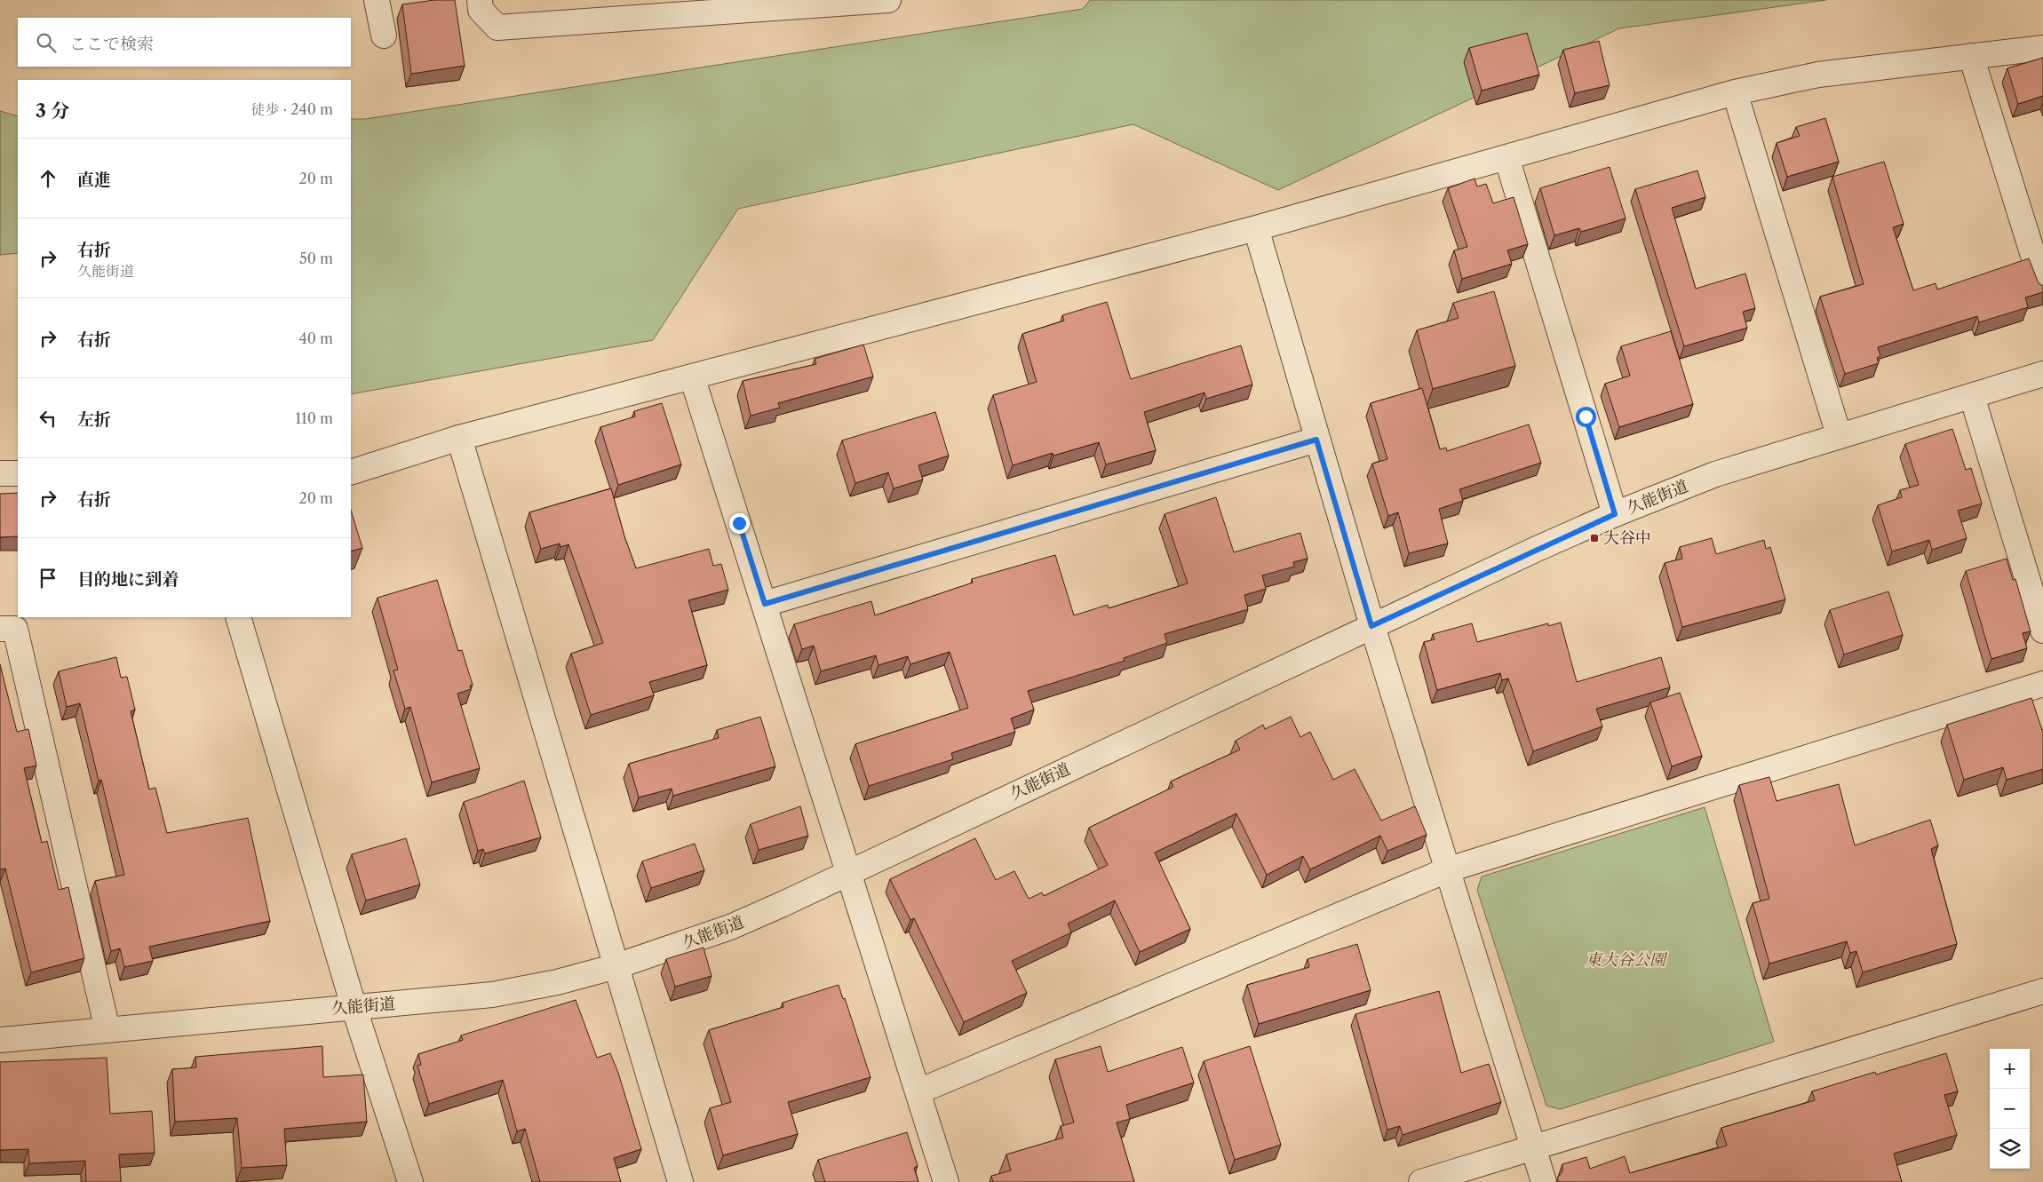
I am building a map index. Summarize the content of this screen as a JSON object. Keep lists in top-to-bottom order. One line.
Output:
{"streets":{"street":["久能街道"]},"parks":["東大谷公園"],"places":{"transit":["大谷中"]},"page":{"search":"ここで検索","heading":["3 分","徒歩 · 240 m"],"list":[["直進","20 m"],["右折","久能街道","50 m"],["右折","40 m"],["左折","110 m"],["右折","20 m"],"目的地に到着"],"map_buttons":["+","−"]}}
